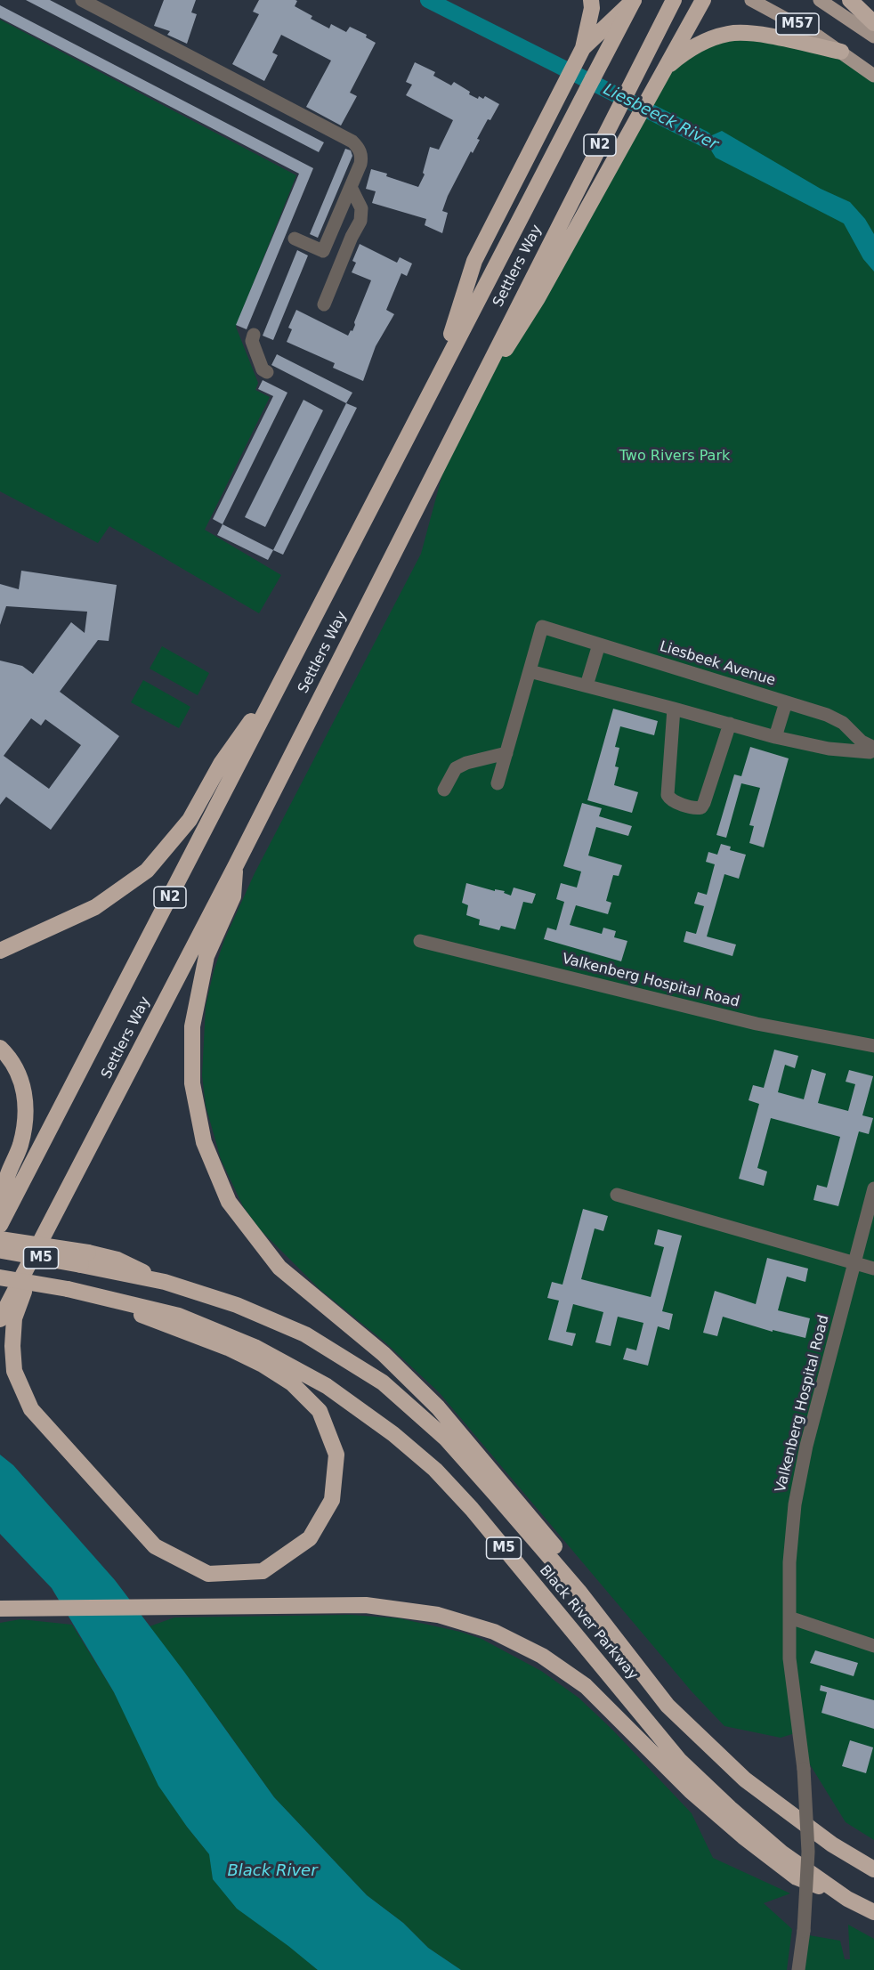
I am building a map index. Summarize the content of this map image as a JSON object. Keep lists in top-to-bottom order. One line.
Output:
{"streets":{"highway":["N2","Settlers Way","M5","Black River Parkway"],"main road":["M57"],"street":["Liesbeek Avenue","Valkenberg Hospital Road"]},"water":["Liesbeeck River","Black River"],"parks":["Two Rivers Park"]}
